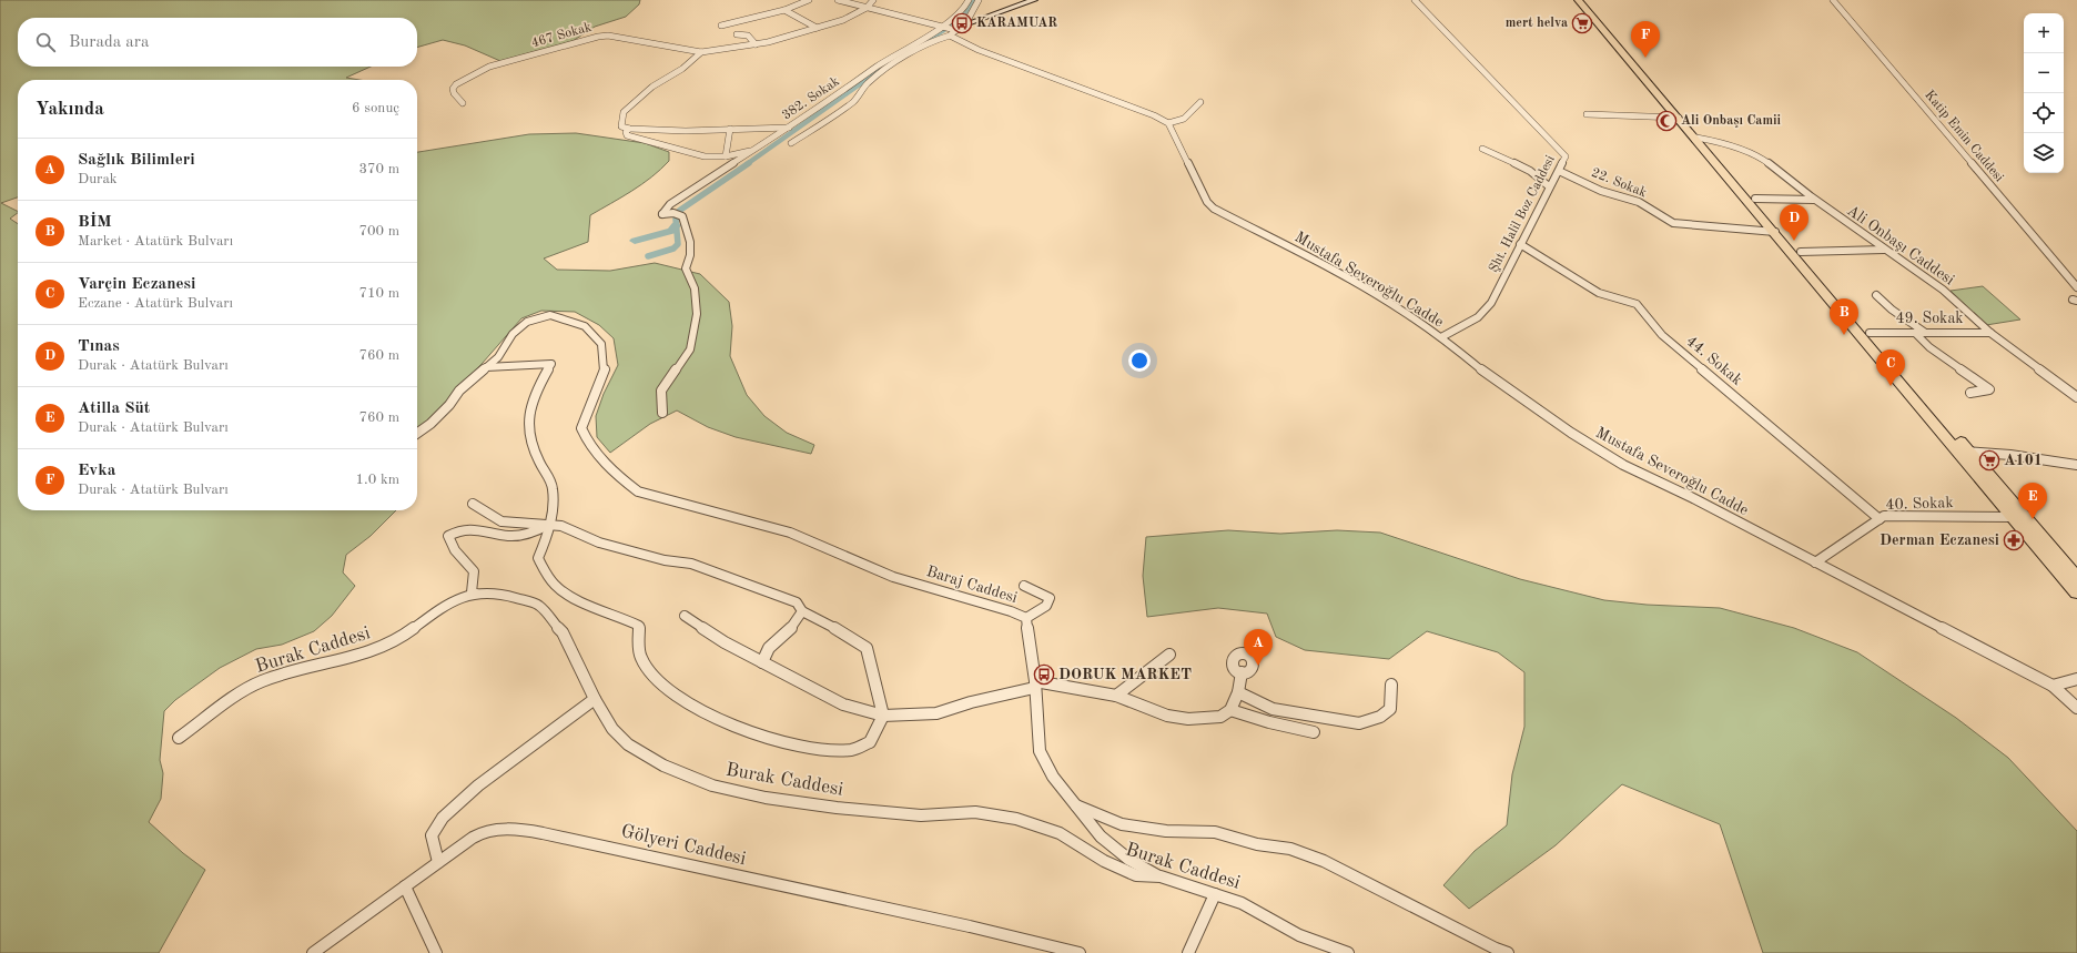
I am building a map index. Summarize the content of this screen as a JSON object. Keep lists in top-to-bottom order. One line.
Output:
{"streets":{"street":["467 Sokak","382. Sokak","Katip Emin Caddesi","22. Sokak","Şht. Halil Boz Caddesi","Ali Onbaşı Caddesi","Mustafa Severoğlu Cadde","49. Sokak","44. Sokak","40. Sokak","Baraj Caddesi","Burak Caddesi","Gölyeri Caddesi"]},"crossings":[["22. Sokak","Şht. Halil Boz Caddesi"],["Şht. Halil Boz Caddesi","Mustafa Severoğlu Cadde"],["Şht. Halil Boz Caddesi","44. Sokak"],["Ali Onbaşı Caddesi","49. Sokak"],["Mustafa Severoğlu Cadde","40. Sokak"],["44. Sokak","40. Sokak"],["Baraj Caddesi","Burak Caddesi"]],"places":{"bus stop":["KARAMUAR","DORUK MARKET"],"supermarket":["mert helva","A101"],"mosque":["Ali Onbaşı Camii"],"pharmacy":["Derman Eczanesi"]},"page":{"map_buttons":["+","−"],"search":"Burada ara","pins":["F","D","B","C","E","A"],"heading":["Yakında","6 sonuç"],"list":[{"mark":"A","name":"Sağlık Bilimleri","note":"Durak","value":"370 m"},{"mark":"B","name":"BİM","note":"Market · Atatürk Bulvarı","value":"700 m"},{"mark":"C","name":"Varçin Eczanesi","note":"Eczane · Atatürk Bulvarı","value":"710 m"},{"mark":"D","name":"Tınas","note":"Durak · Atatürk Bulvarı","value":"760 m"},{"mark":"E","name":"Atilla Süt","note":"Durak · Atatürk Bulvarı","value":"760 m"},{"mark":"F","name":"Evka","note":"Durak · Atatürk Bulvarı","value":"1.0 km"}]}}
